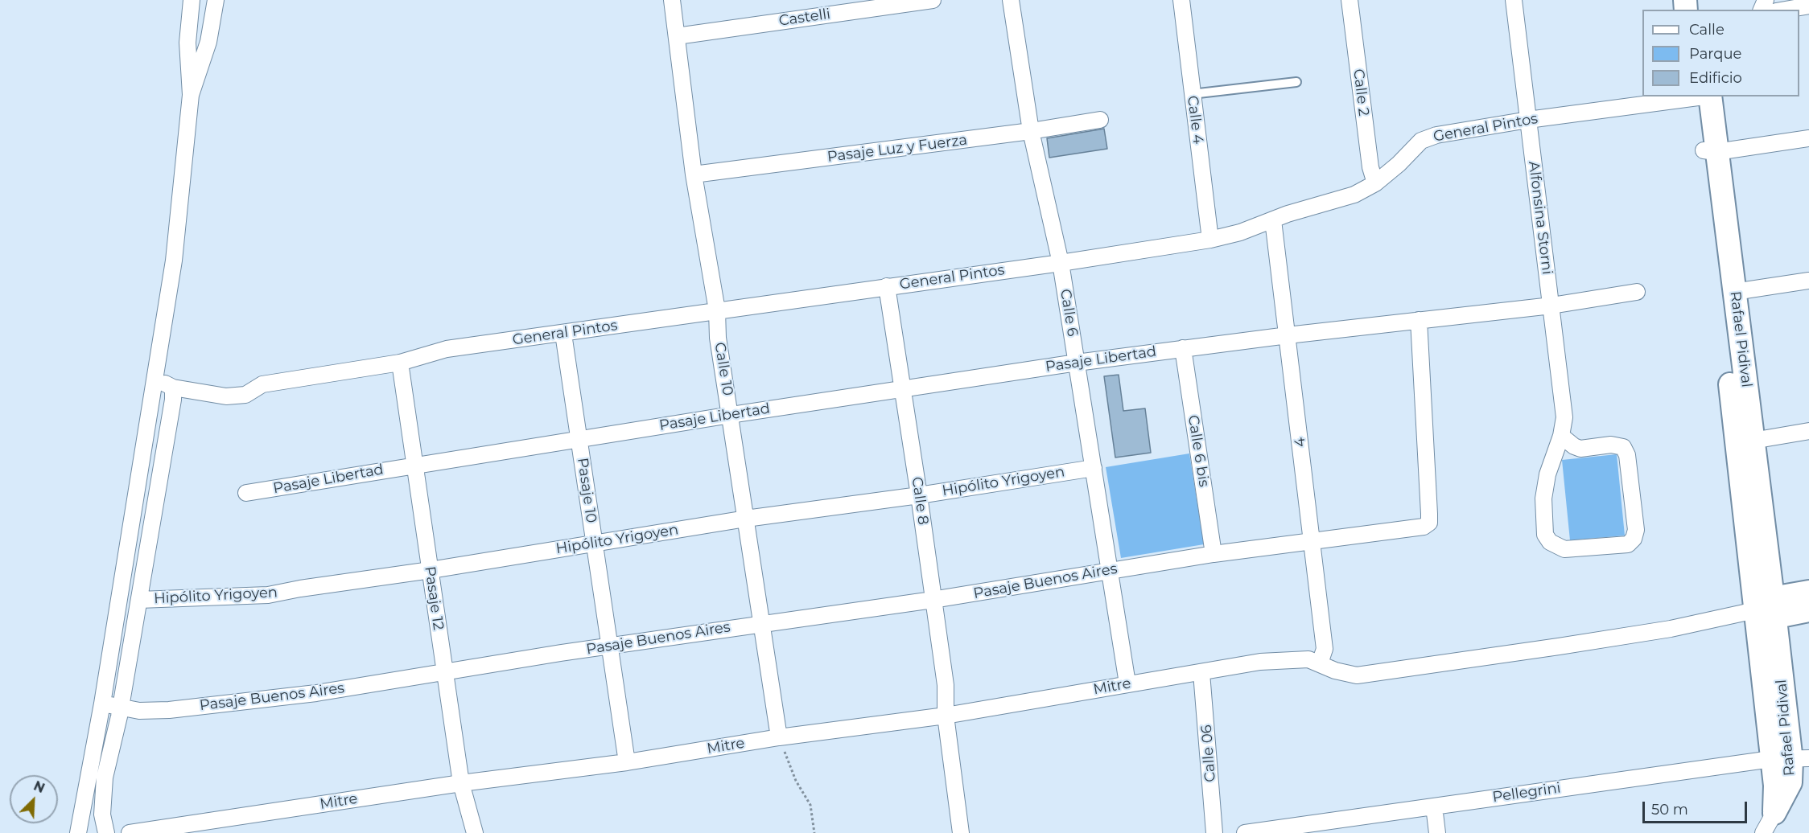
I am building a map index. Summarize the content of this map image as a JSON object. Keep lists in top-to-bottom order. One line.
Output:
{"streets":{"street":["Castelli","Calle 2","Calle 4","General Pintos","Pasaje Luz y Fuerza","Alfonsina Storni","Calle 6","Rafael Pidival","Pasaje Libertad","Calle 10","4","Calle 6 bis","Hipólito Yrigoyen","Pasaje 10","Calle 8","Pasaje Buenos Aires","Pasaje 12","Mitre","Calle 06","Pellegrini"]},"crossings":[["Castelli","Calle 10"],["Calle 2","General Pintos"],["Calle 4","General Pintos"],["General Pintos","Alfonsina Storni"],["General Pintos","Calle 6"],["General Pintos","Calle 10"],["General Pintos","4"],["General Pintos","Pasaje 10"],["General Pintos","Calle 8"],["General Pintos","Pasaje 12"],["Pasaje Luz y Fuerza","Calle 6"],["Pasaje Luz y Fuerza","Calle 10"],["Alfonsina Storni","Pasaje Libertad"],["Calle 6","Pasaje Libertad"],["Calle 6","Hipólito Yrigoyen"],["Calle 6","Pasaje Buenos Aires"],["Calle 6","Mitre"],["Rafael Pidival","Mitre"],["Rafael Pidival","Pellegrini"],["Pasaje Libertad","Calle 10"],["Pasaje Libertad","4"],["Pasaje Libertad","Calle 6 bis"],["Pasaje Libertad","Pasaje 10"],["Pasaje Libertad","Calle 8"],["Pasaje Libertad","Pasaje Buenos Aires"],["Pasaje Libertad","Pasaje 12"],["Calle 10","Hipólito Yrigoyen"],["Calle 10","Pasaje Buenos Aires"],["Calle 10","Mitre"],["4","Pasaje Buenos Aires"],["4","Mitre"],["Calle 6 bis","Pasaje Buenos Aires"],["Hipólito Yrigoyen","Pasaje 10"],["Hipólito Yrigoyen","Calle 8"],["Hipólito Yrigoyen","Pasaje 12"],["Pasaje 10","Pasaje Buenos Aires"],["Pasaje 10","Mitre"],["Calle 8","Pasaje Buenos Aires"],["Calle 8","Mitre"],["Pasaje Buenos Aires","Pasaje 12"],["Pasaje 12","Mitre"],["Mitre","Calle 06"]],"legend":["Calle","Parque","Edificio"],"scale_bar":"50 m","north":"top right"}
